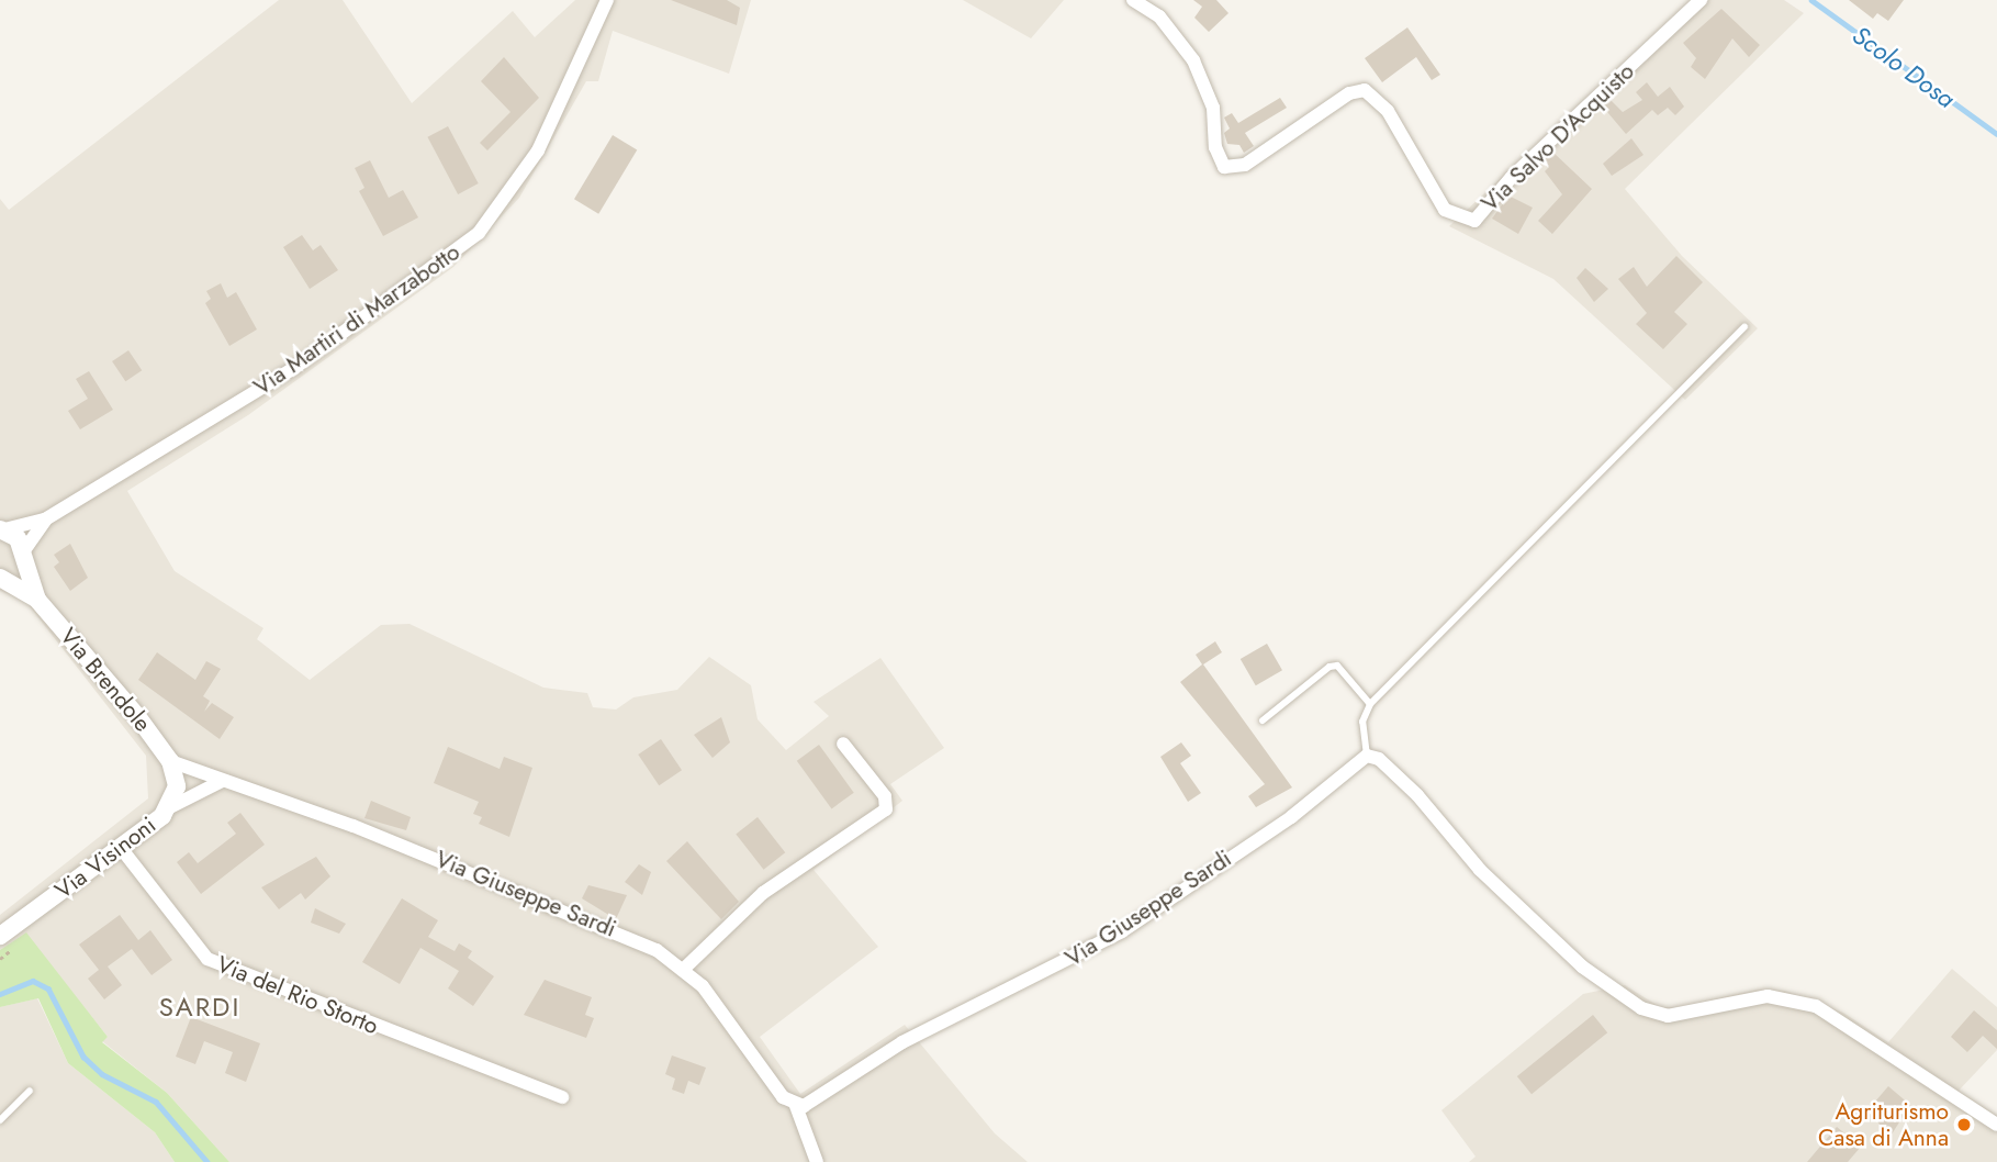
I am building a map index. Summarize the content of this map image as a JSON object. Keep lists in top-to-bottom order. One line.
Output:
{"streets":{"street":["Via Salvo D'Acquisto","Via Martiri di Marzabotto","Via Brendole","Via Visinoni","Via Giuseppe Sardi","Via del Rio Storto"]},"crossings":[["Via Martiri di Marzabotto","Via Brendole"],["Via Brendole","Via Visinoni"],["Via Brendole","Via Giuseppe Sardi"],["Via Visinoni","Via Giuseppe Sardi"],["Via Visinoni","Via del Rio Storto"]],"districts":["SARDI"],"water":["Scolo Dosa"],"places":["Agriturismo Casa di Anna"]}
